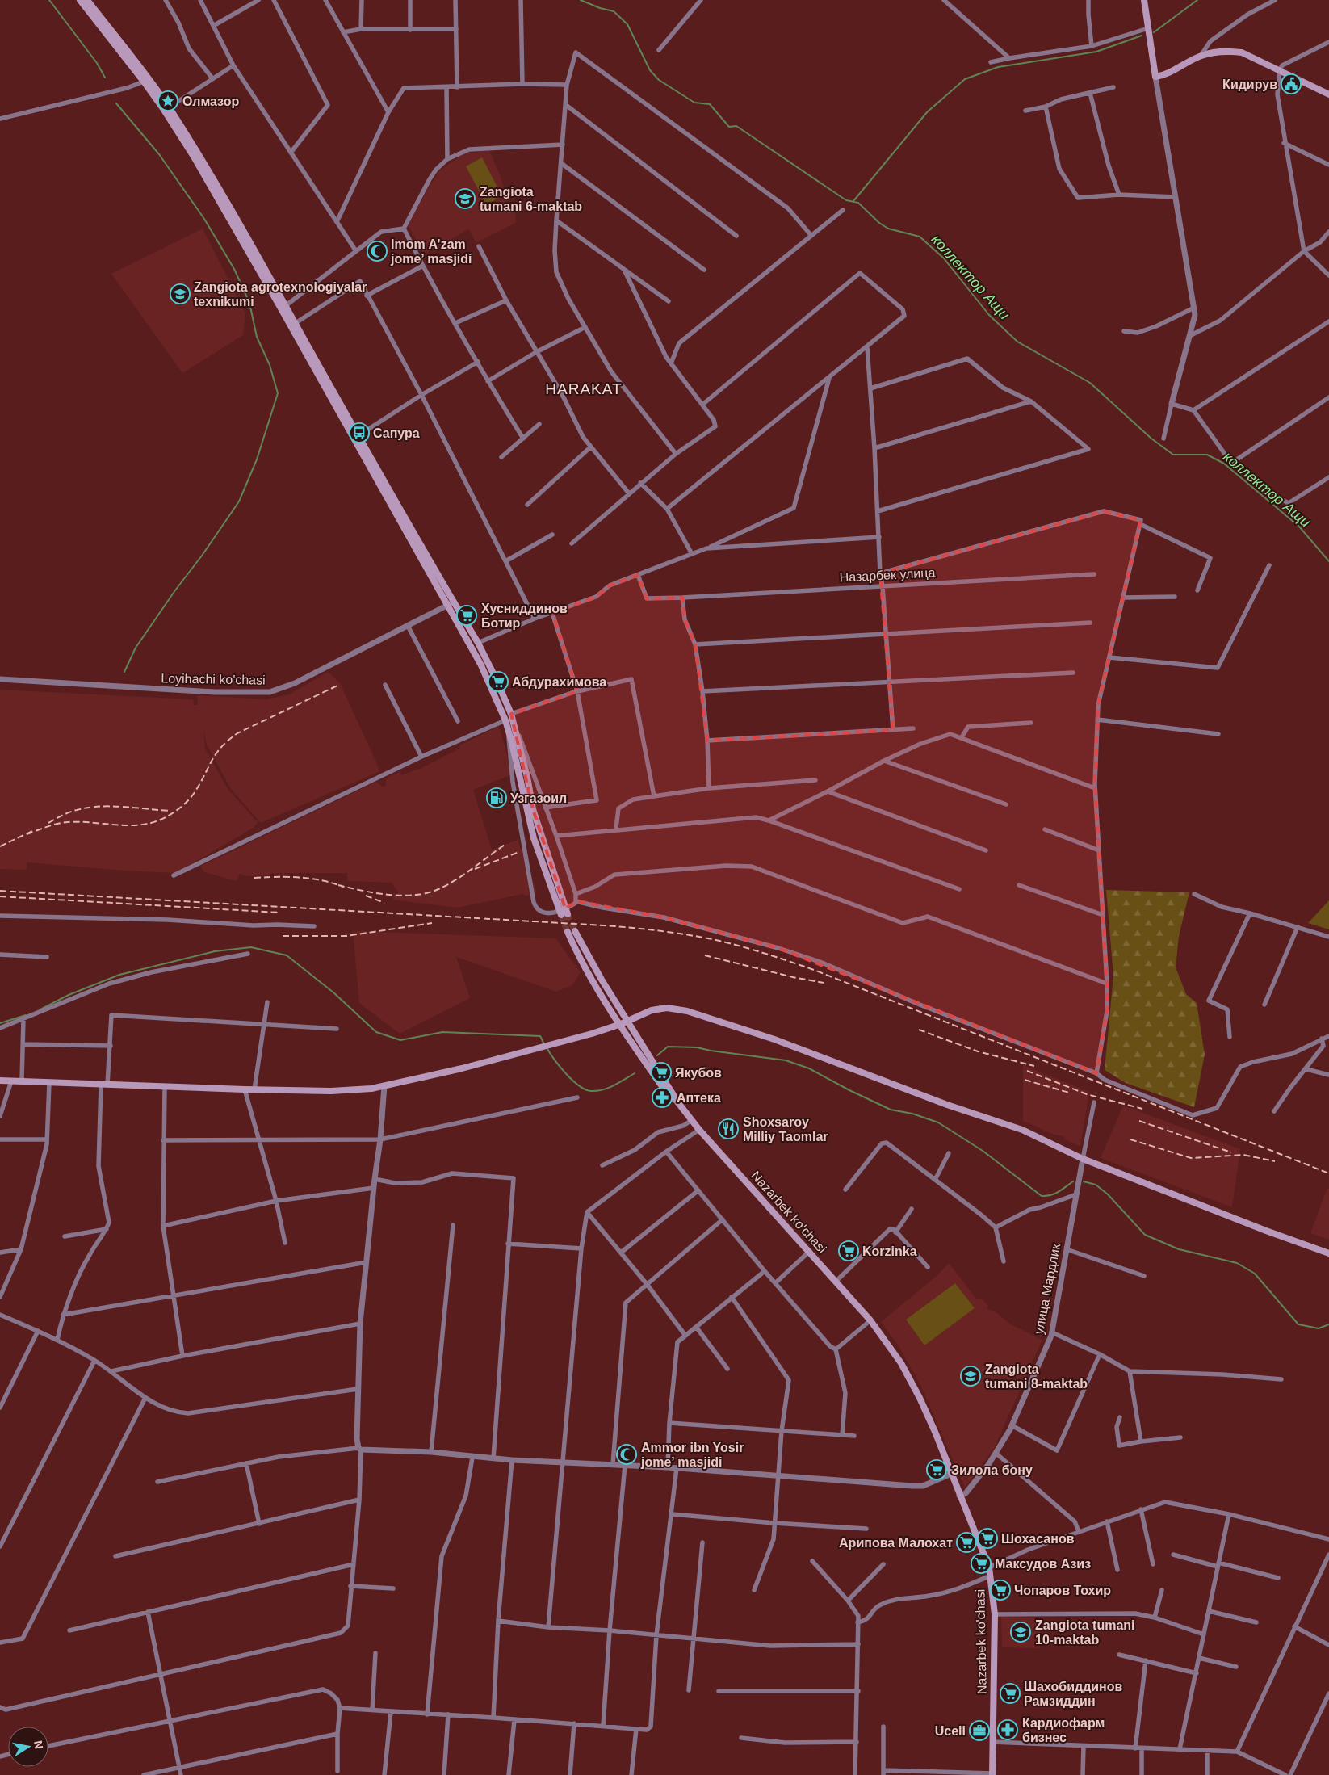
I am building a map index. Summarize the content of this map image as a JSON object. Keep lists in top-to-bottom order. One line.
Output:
{"streets":{"main road":["Nazarbek ko'chasi"],"street":["Назарбек улица","Loyihachi ko'chasi","улица Мардлик"]},"crossings":[["Nazarbek ko'chasi","улица Мардлик"]],"districts":["HARAKAT"],"water":["коллектор Ащи"],"places":{"public building":["Кидирув"],"place":["Олмазор"],"school or university":["Zangiota tumani 6-maktab","Zangiota agrotexnologiyalar texnikumi","Zangiota tumani 8-maktab","Zangiota tumani 10-maktab"],"mosque":["Imom A’zam jome’ masjidi","Ammor ibn Yosir jome’ masjidi"],"bus stop":["Сапура"],"supermarket":["Хусниддинов Ботир","Абдурахимова","Якубов","Korzinka","Зилола бону","Шохасанов","Арипова Малохат","Максудов Азиз","Чопаров Тохир","Шахобиддинов Рамзиддин"],"fuel station":["Узгазоил"],"pharmacy":["Аптека","Кардиофарм бизнес"],"restaurant":["Shoxsaroy Milliy Taomlar"],"office":["Ucell"]},"north":"right"}
